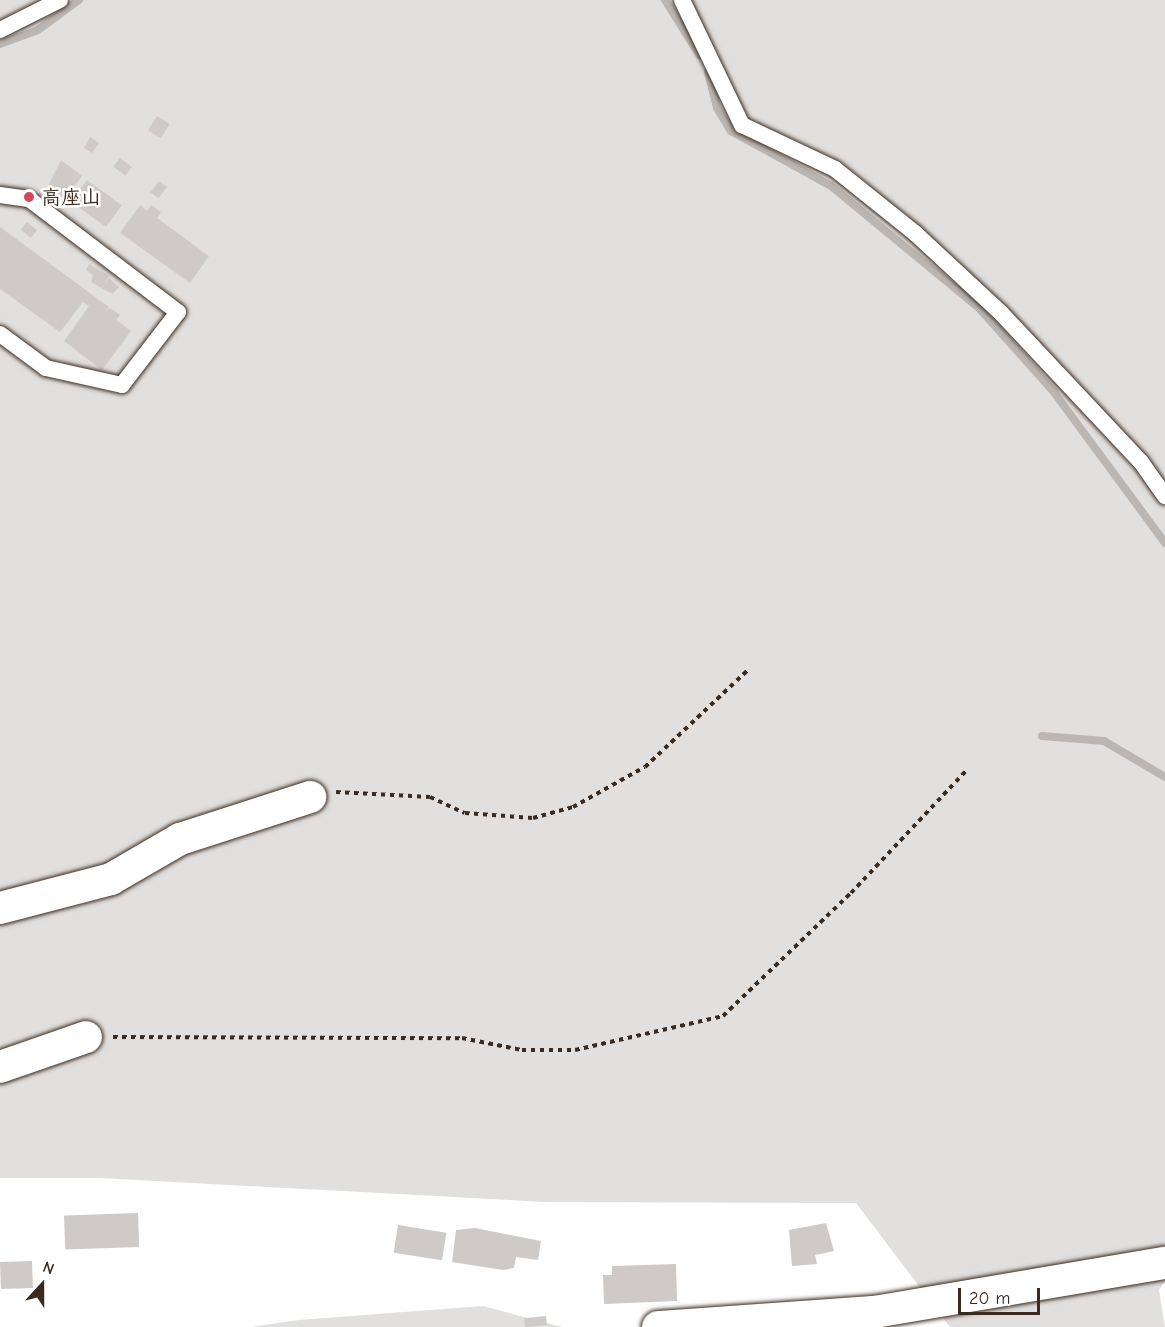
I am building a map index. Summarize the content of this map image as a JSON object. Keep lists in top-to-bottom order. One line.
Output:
{"places":["高座山"],"scale_bar":"20 m","north":"top"}
